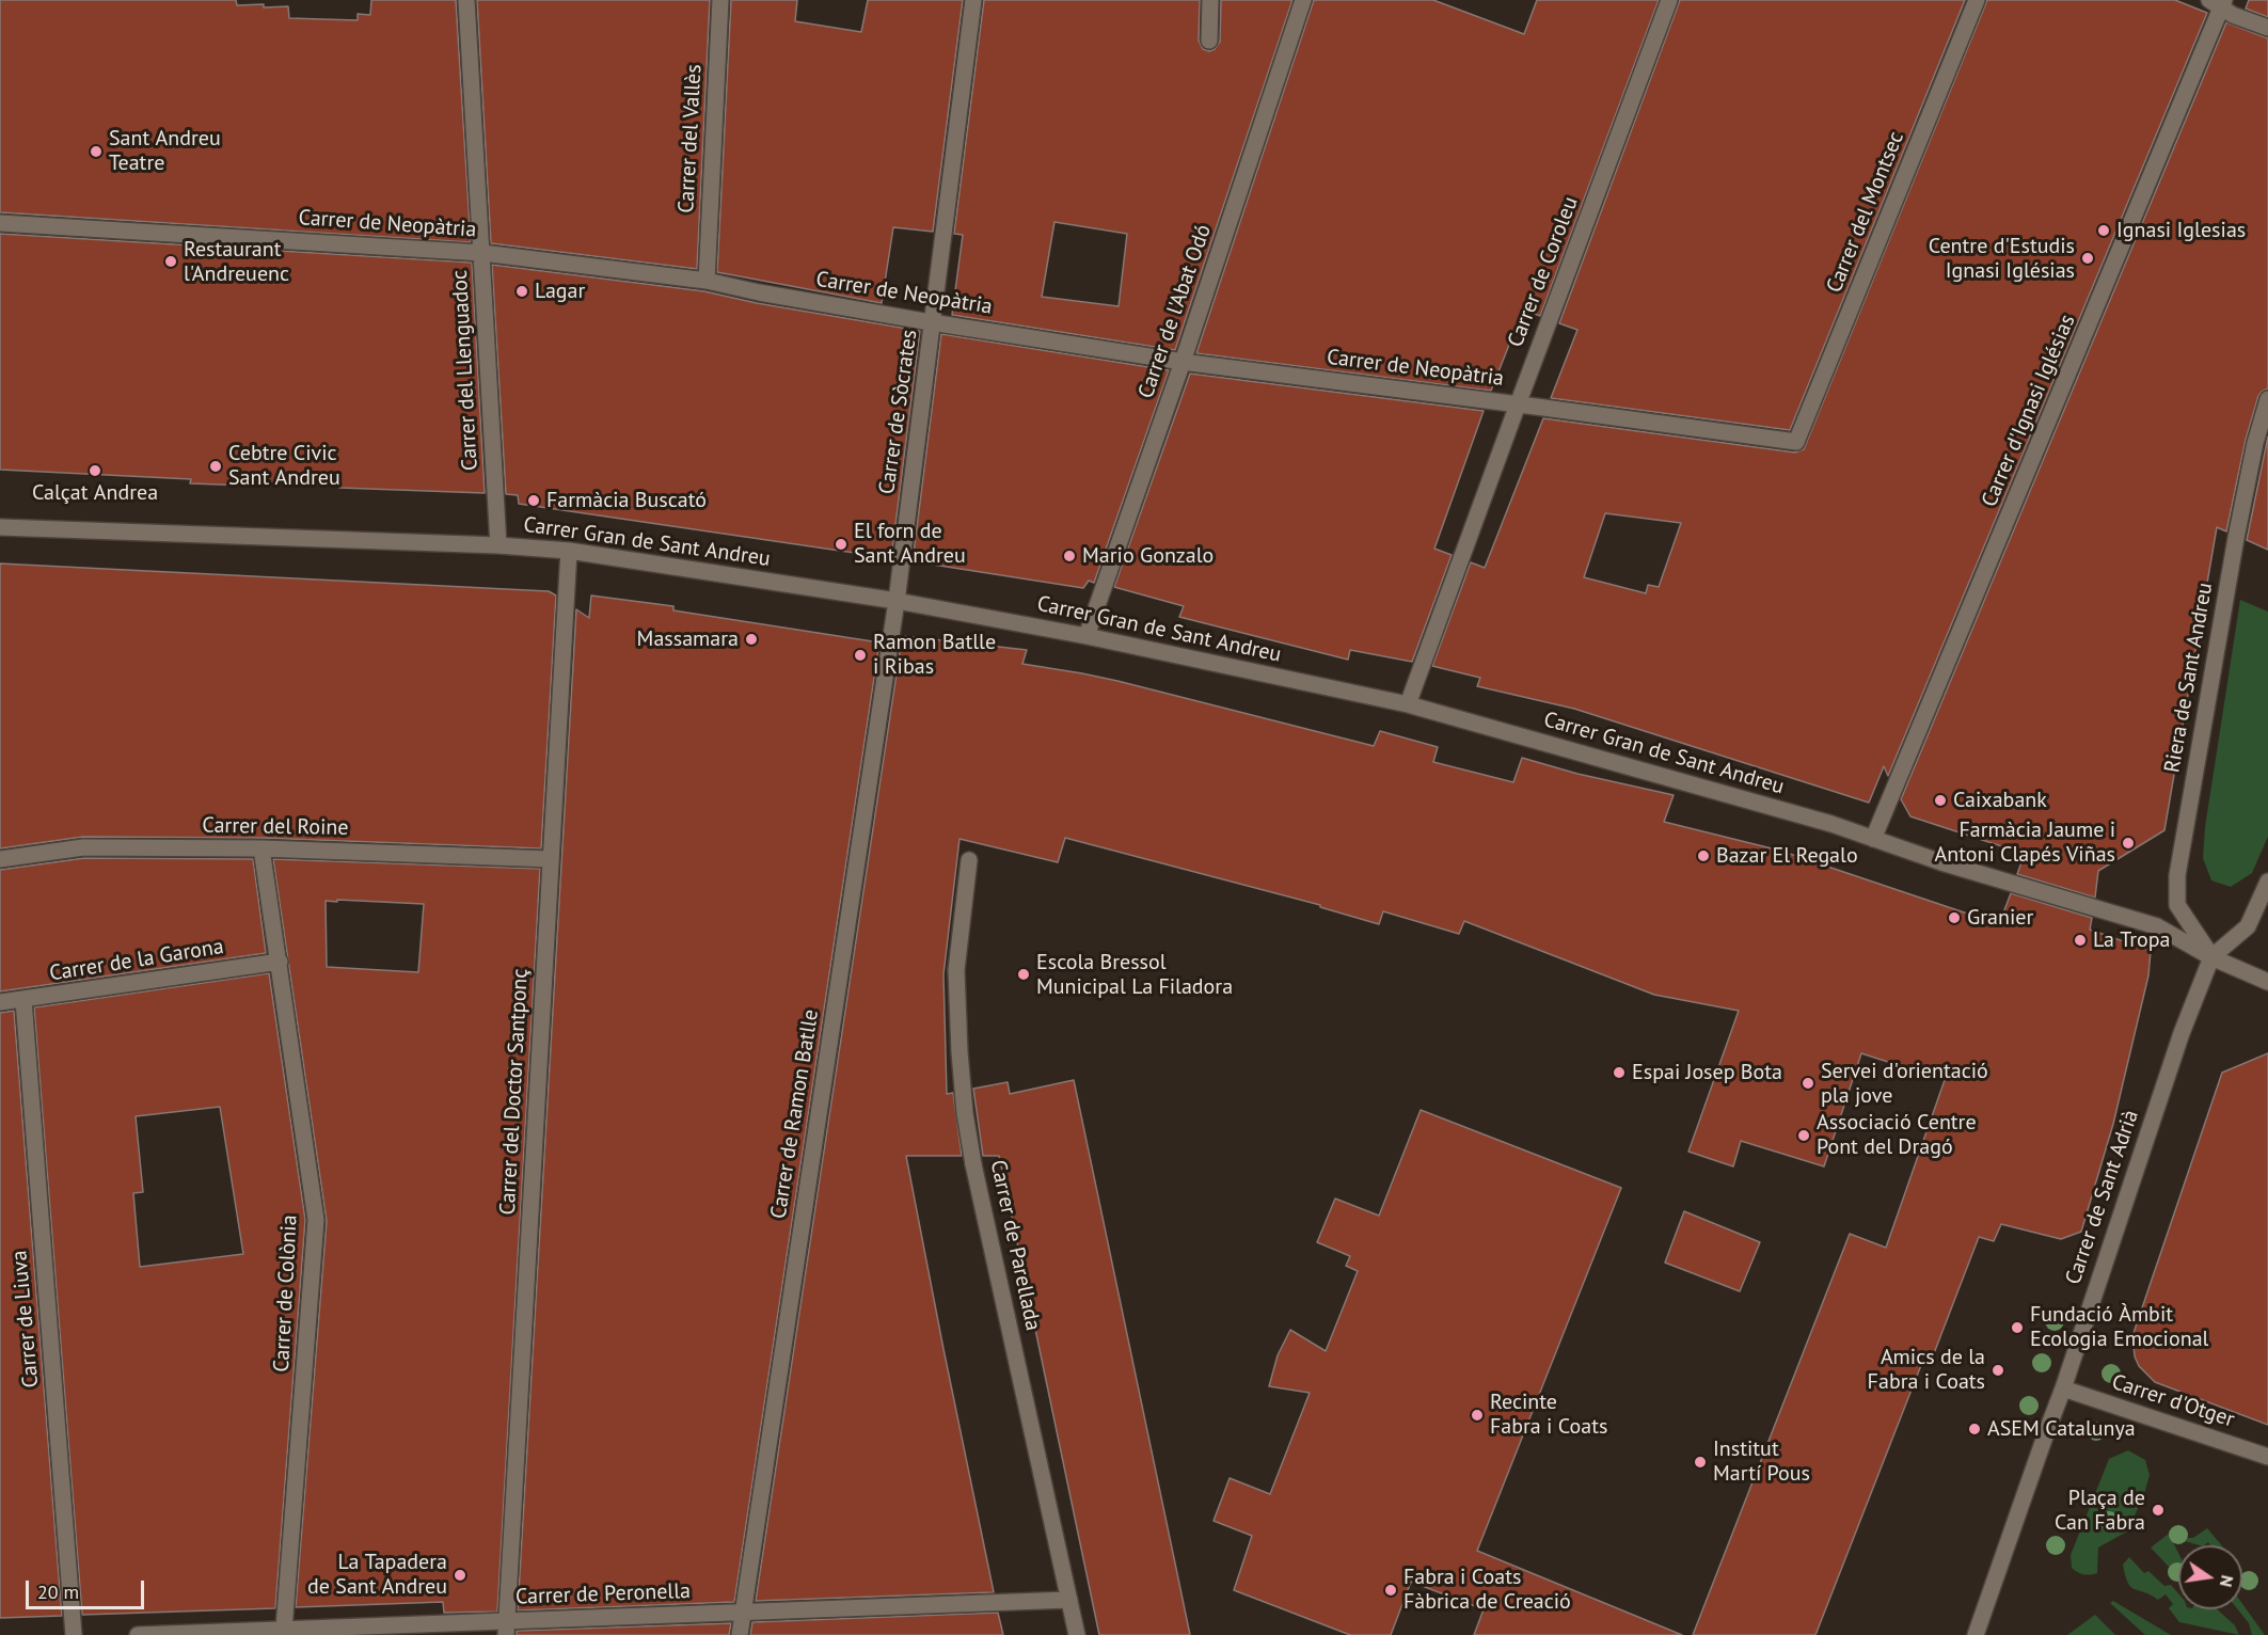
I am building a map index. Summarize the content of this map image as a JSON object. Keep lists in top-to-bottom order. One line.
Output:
{"streets":{"street":["Carrer del Vallès","Carrer del Montsec","Carrer de Neopàtria","Carrer de Coroleu","Carrer de l'Abat Odó","Carrer del Llenguadoc","Carrer d'Ignasi Iglésias","Carrer de Sòcrates","Carrer Gran de Sant Andreu","Riera de Sant Andreu","Carrer del Roine","Carrer de la Garona","Carrer del Doctor Santponç","Carrer de Ramon Batlle","Carrer de Sant Adrià","Carrer de Parellada","Carrer de Colònia","Carrer de Liuva","Carrer d'Otger","Carrer de Peronella"]},"crossings":[["Carrer del Vallès","Carrer de Neopàtria"],["Carrer del Montsec","Carrer de Neopàtria"],["Carrer de Neopàtria","Carrer de Coroleu"],["Carrer de Neopàtria","Carrer de l'Abat Odó"],["Carrer de Neopàtria","Carrer del Llenguadoc"],["Carrer de Neopàtria","Carrer de Sòcrates"],["Carrer de Coroleu","Carrer Gran de Sant Andreu"],["Carrer de l'Abat Odó","Carrer Gran de Sant Andreu"],["Carrer del Llenguadoc","Carrer Gran de Sant Andreu"],["Carrer d'Ignasi Iglésias","Carrer Gran de Sant Andreu"],["Carrer de Sòcrates","Carrer Gran de Sant Andreu"],["Carrer de Sòcrates","Carrer de Ramon Batlle"],["Carrer Gran de Sant Andreu","Riera de Sant Andreu"],["Carrer Gran de Sant Andreu","Carrer del Doctor Santponç"],["Carrer Gran de Sant Andreu","Carrer de Ramon Batlle"],["Carrer Gran de Sant Andreu","Carrer de Sant Adrià"],["Riera de Sant Andreu","Carrer de Sant Adrià"],["Carrer del Roine","Carrer del Doctor Santponç"],["Carrer del Roine","Carrer de Colònia"],["Carrer de la Garona","Carrer de Colònia"],["Carrer de la Garona","Carrer de Liuva"],["Carrer del Doctor Santponç","Carrer de Peronella"],["Carrer de Ramon Batlle","Carrer de Peronella"],["Carrer de Sant Adrià","Carrer d'Otger"],["Carrer de Parellada","Carrer de Peronella"],["Carrer de Colònia","Carrer de Peronella"]],"places":["Sant Andreu Teatre","Ignasi Iglesias","Centre d'Estudis Ignasi Iglésias","Restaurant l'Andreuenc","Lagar","Cebtre Civic Sant Andreu","Calçat Andrea","Farmàcia Buscató","El forn de Sant Andreu","Mario Gonzalo","Massamara","Ramon Batlle i Ribas","Caixabank","Farmàcia Jaume i Antoni Clapés Viñas","Bazar El Regalo","Granier","La Tropa","Escola Bressol Municipal La Filadora","Espai Josep Bota","Servei d'orientació pla jove","Associació Centre Pont del Dragó","Fundació Àmbit Ecologia Emocional","Amics de la Fabra i Coats","Recinte Fabra i Coats","ASEM Catalunya","Institut Martí Pous","Plaça de Can Fabra","La Tapadera de Sant Andreu","Fabra i Coats Fàbrica de Creació"],"scale_bar":"20 m","north":"right"}
